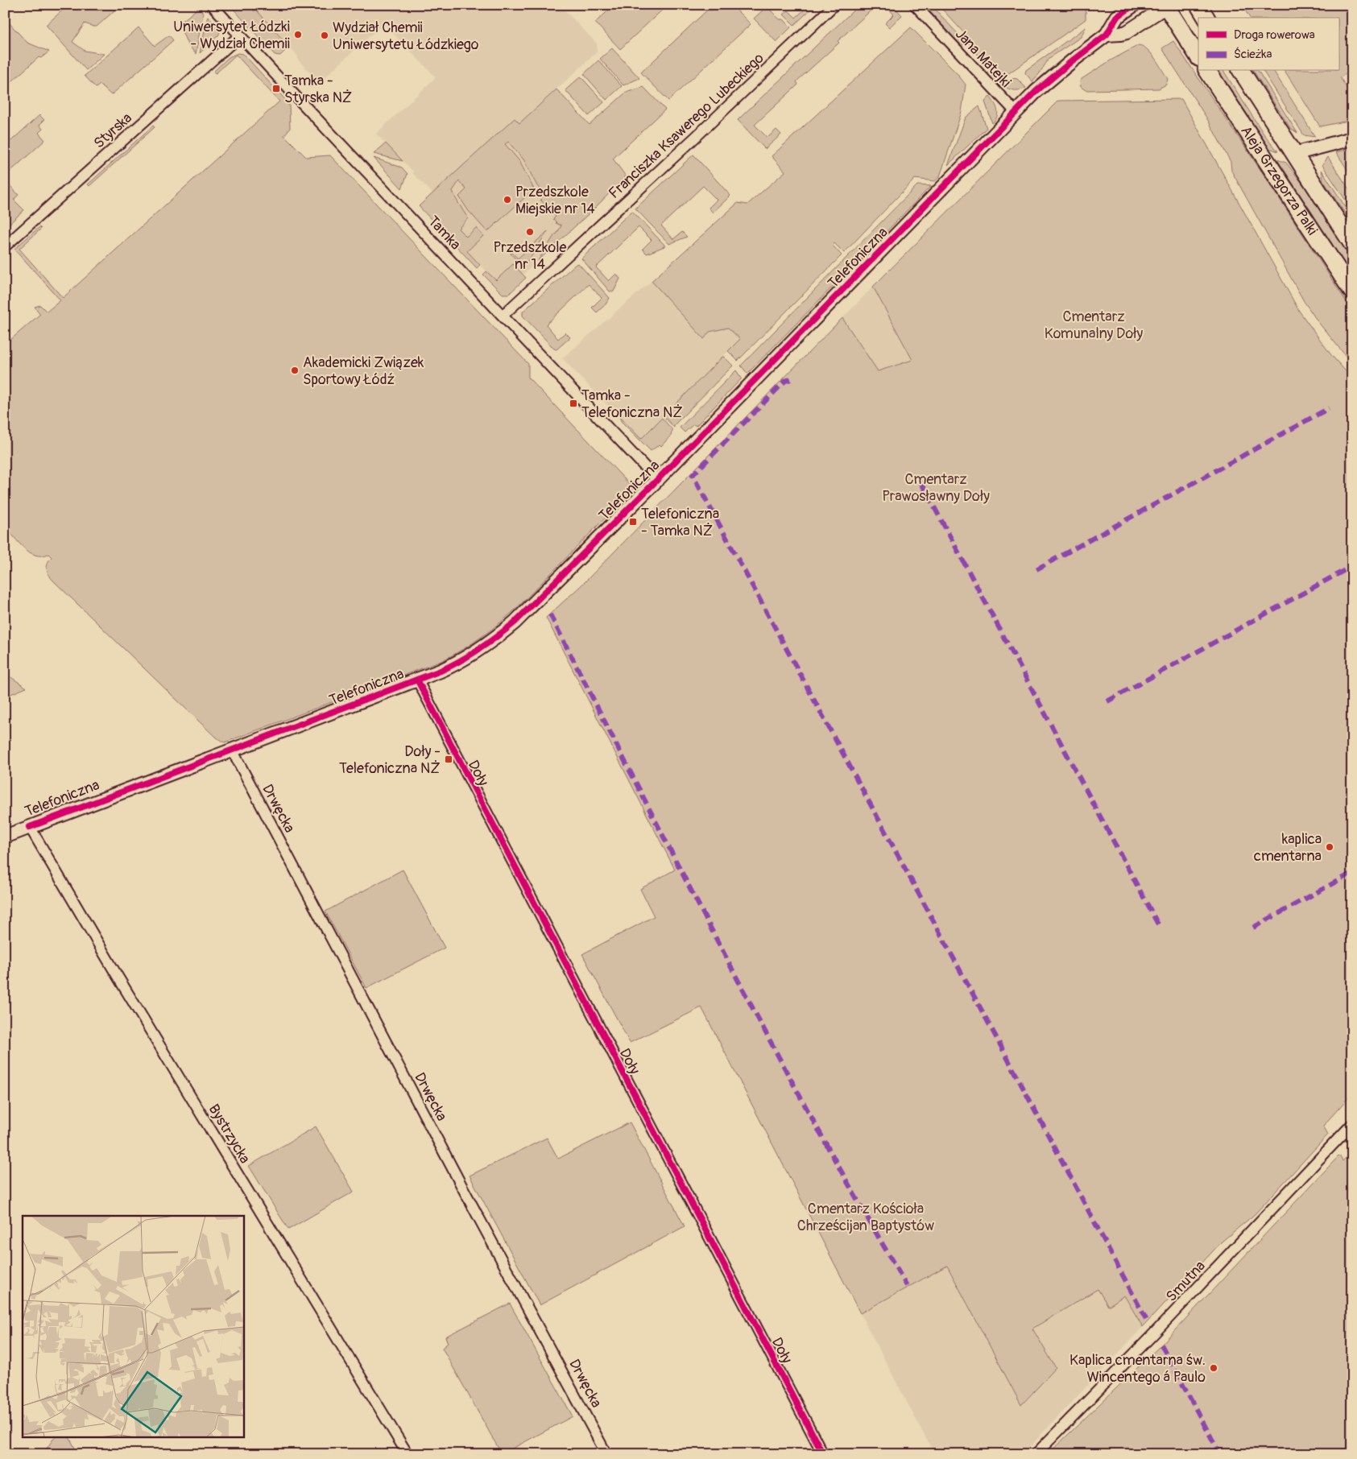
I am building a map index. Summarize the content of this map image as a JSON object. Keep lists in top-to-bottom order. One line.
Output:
{"streets":{"main road":["Aleja Grzegorza Palki"],"street":["Jana Matejki","Franciszka Ksawerego Lubeckiego","Styrska","Tamka","Telefoniczna","Doły","Drwęcka","Bystrzycka","Smutna"]},"crossings":[["Jana Matejki","Telefoniczna"],["Franciszka Ksawerego Lubeckiego","Tamka"],["Styrska","Tamka"],["Tamka","Telefoniczna"],["Telefoniczna","Doły"],["Telefoniczna","Drwęcka"],["Telefoniczna","Bystrzycka"]],"parks":["Cmentarz Komunalny Doły","Cmentarz Prawosławny Doły","Cmentarz Kościoła Chrześcijan Baptystów"],"places":{"other":["Uniwersytet Łódzki - Wydział Chemii","Wydział Chemii Uniwersytetu Łódzkiego","Przedszkole Miejskie nr 14","Przedszkole nr 14","Akademicki Związek Sportowy Łódź","kaplica cmentarna","Kaplica cmentarna św. Wincentego á Paulo"],"transit":["Tamka - Styrska NŻ","Tamka - Telefoniczna NŻ","Telefoniczna - Tamka NŻ","Doły - Telefoniczna NŻ"]},"legend":["Droga rowerowa","Ścieżka"]}
